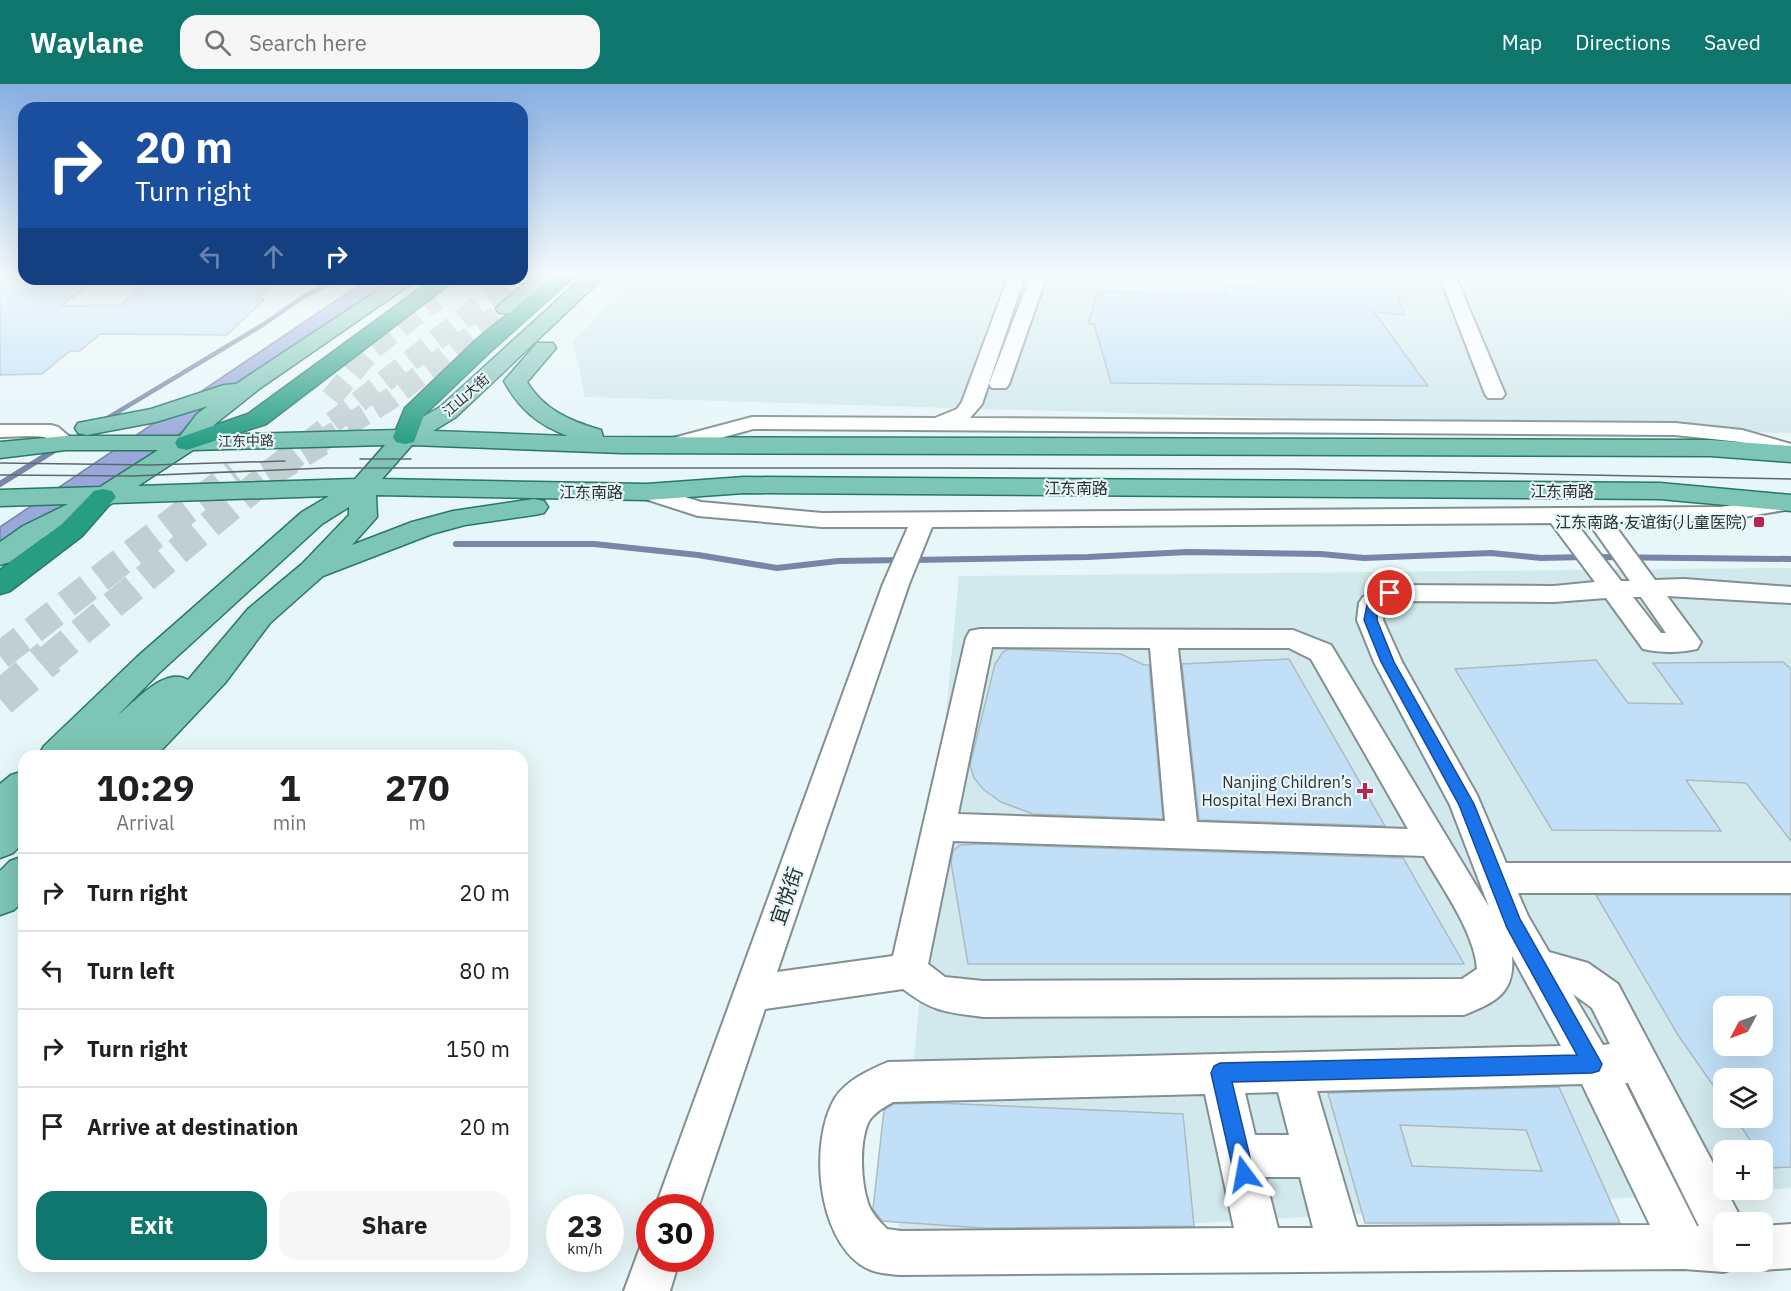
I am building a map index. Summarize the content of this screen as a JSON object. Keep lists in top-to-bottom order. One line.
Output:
{"streets":{"main road":["江山大街","江东中路","江东南路"],"street":["宜悦街"]},"crossings":[["江山大街","江东中路"],["江山大街","江东南路"]],"places":{"transit":["江东南路·友谊街(儿童医院)"],"health":["Nanjing Children’s Hospital Hexi Branch"]},"north":"bottom left","page":{"header":"Waylane","search":"Search here","nav":["Map","Directions","Saved"],"turn":["20 m","Turn right"],"eta":["10:29","Arrival","1","min","270","m"],"list":[{"name":"Turn right","value":"20 m"},{"name":"Turn left","value":"80 m"},{"name":"Turn right","value":"150 m"},{"name":"Arrive at destination","value":"20 m"}],"map_buttons":["+","−"],"buttons":["Exit","Share"],"speed":"23 km/h","limit":"30"}}
